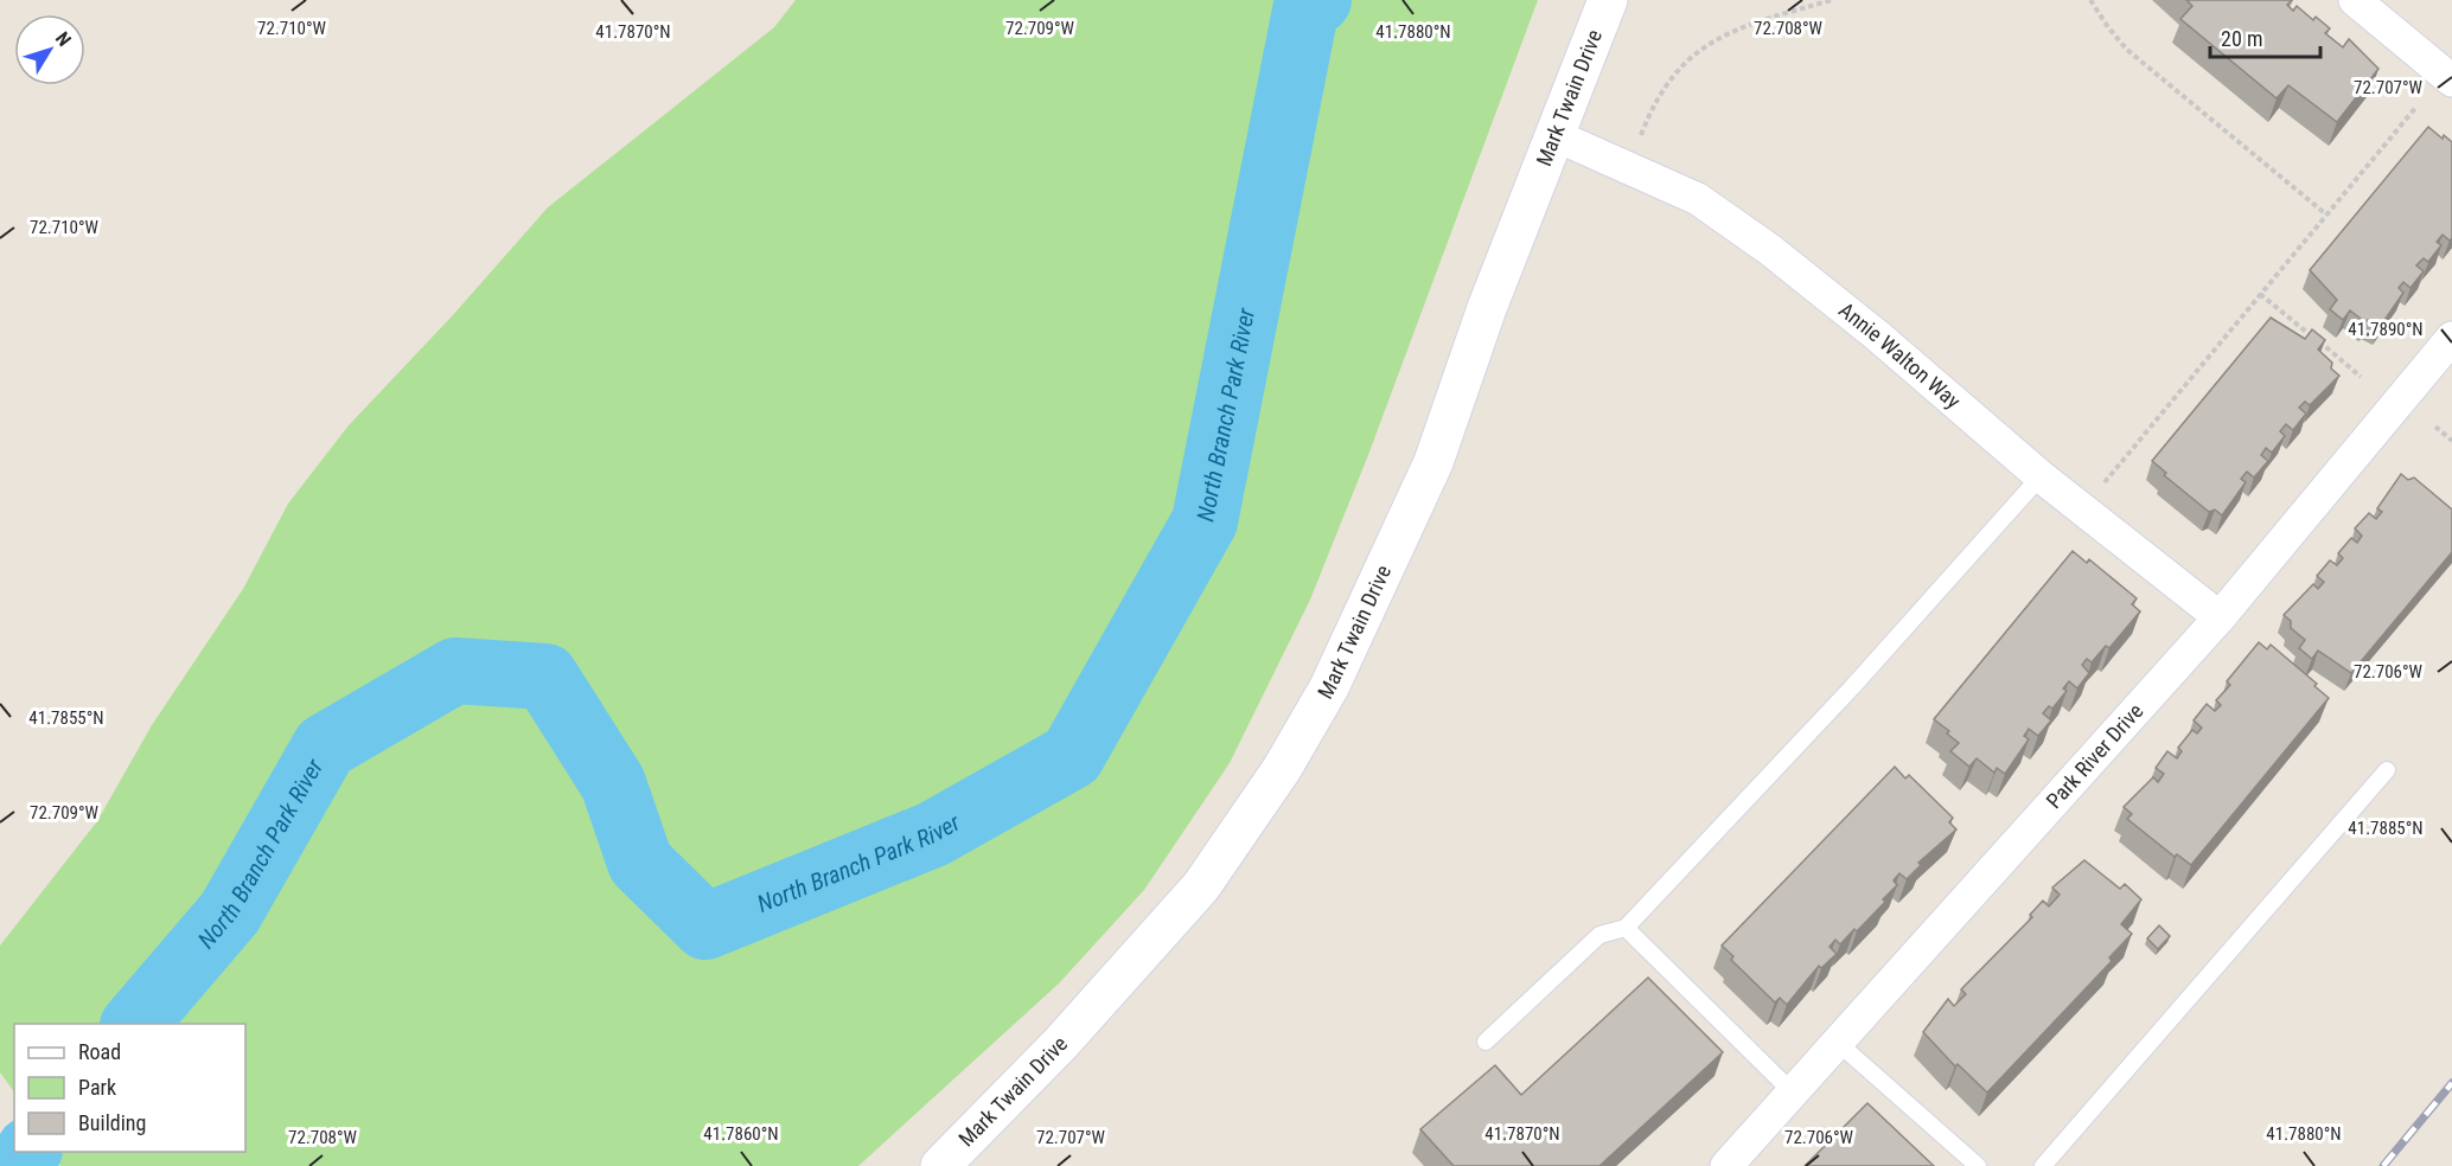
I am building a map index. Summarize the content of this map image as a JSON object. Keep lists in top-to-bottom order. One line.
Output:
{"streets":{"street":["Mark Twain Drive","Annie Walton Way","Park River Drive"]},"crossings":[["Mark Twain Drive","Annie Walton Way"],["Annie Walton Way","Park River Drive"]],"water":["North Branch Park River"],"legend":["Road","Park","Building"],"scale_bar":"20 m","north":"top right","coordinates":["72.710°W","72.709°W","72.708°W","41.7870°N","41.7880°N","72.707°W","41.7890°N","72.706°W","41.7855°N","41.7885°N","41.7860°N"]}
